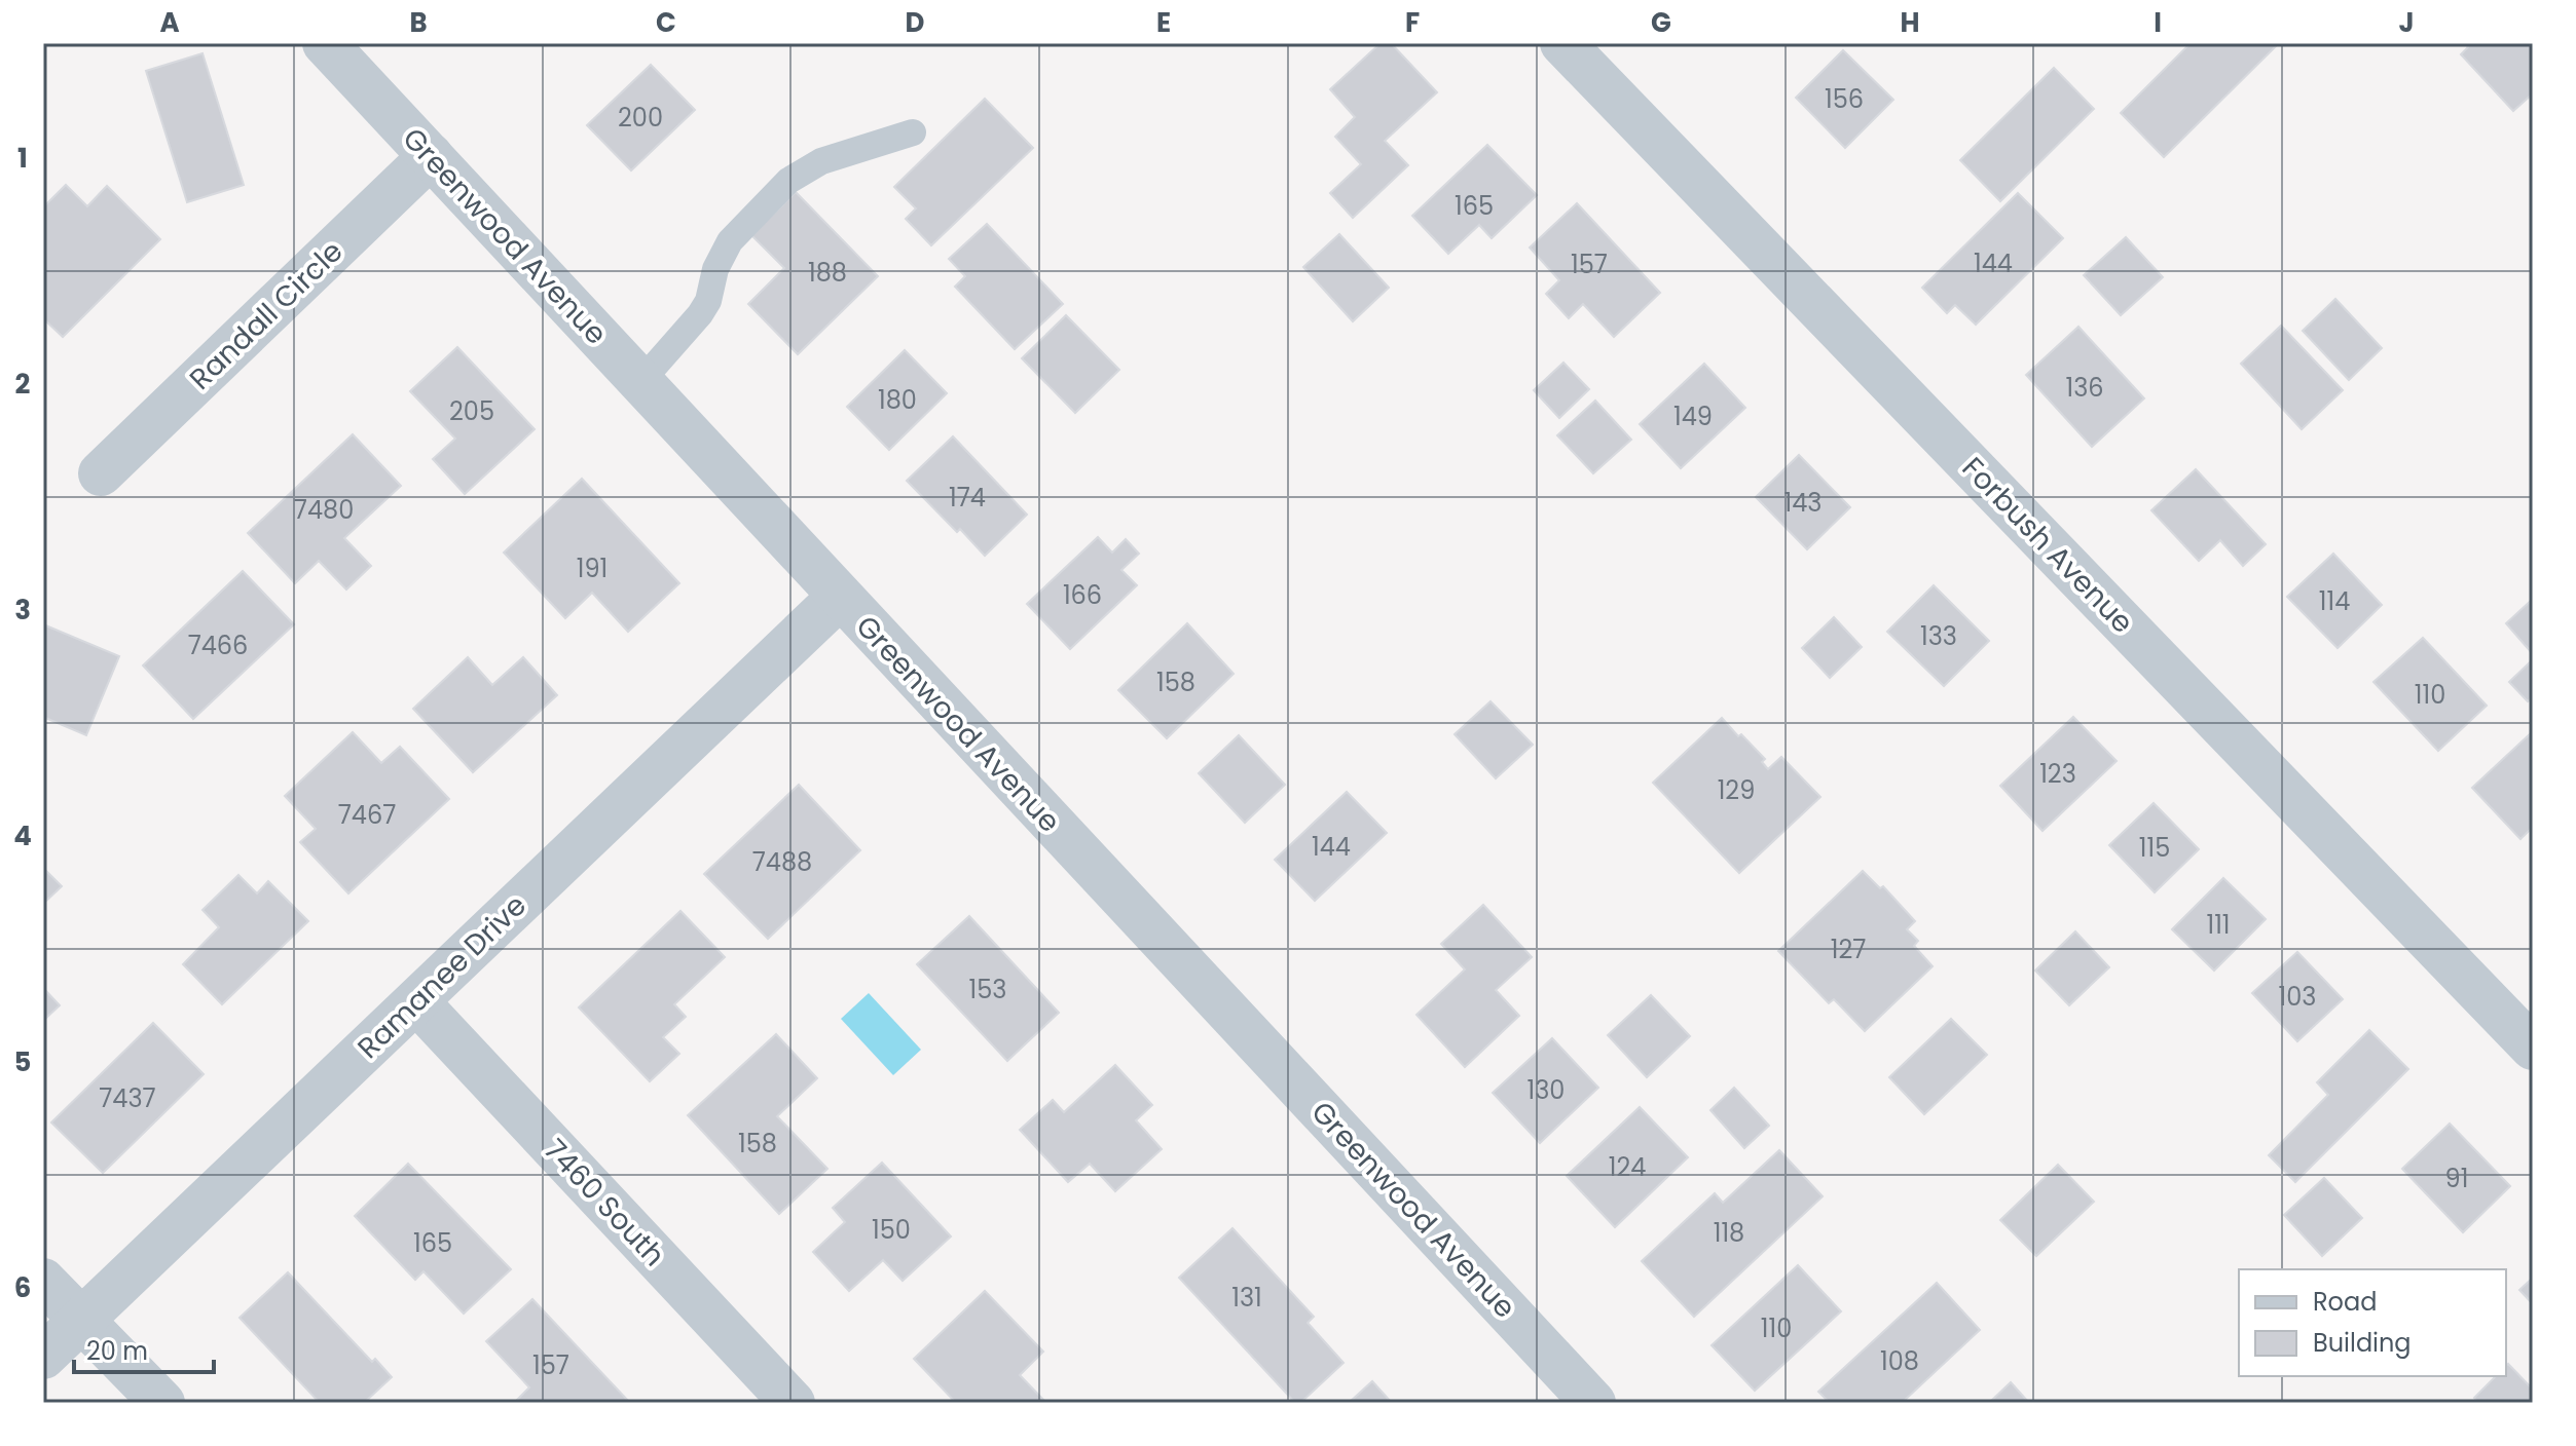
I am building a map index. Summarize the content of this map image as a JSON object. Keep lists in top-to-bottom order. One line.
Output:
{"streets":{"street":["Greenwood Avenue","Randall Circle","Forbush Avenue","Ramanee Drive","7460 South"]},"crossings":[["Greenwood Avenue","Randall Circle"],["Greenwood Avenue","Ramanee Drive"],["Ramanee Drive","7460 South"]],"house_numbers":["156","200","165","144","157","188","136","180","205","149","174","143","7480","191","166","114","133","7466","158","110","123","129","7467","144","115","7488","111","127","153","103","130","7437","158","124","91","150","118","165","131","110","108","157"],"legend":["Road","Building"],"scale_bar":"20 m","grid":{"columns":["A","B","C","D","E","F","G","H","I","J"],"rows":["1","2","3","4","5","6"]}}
